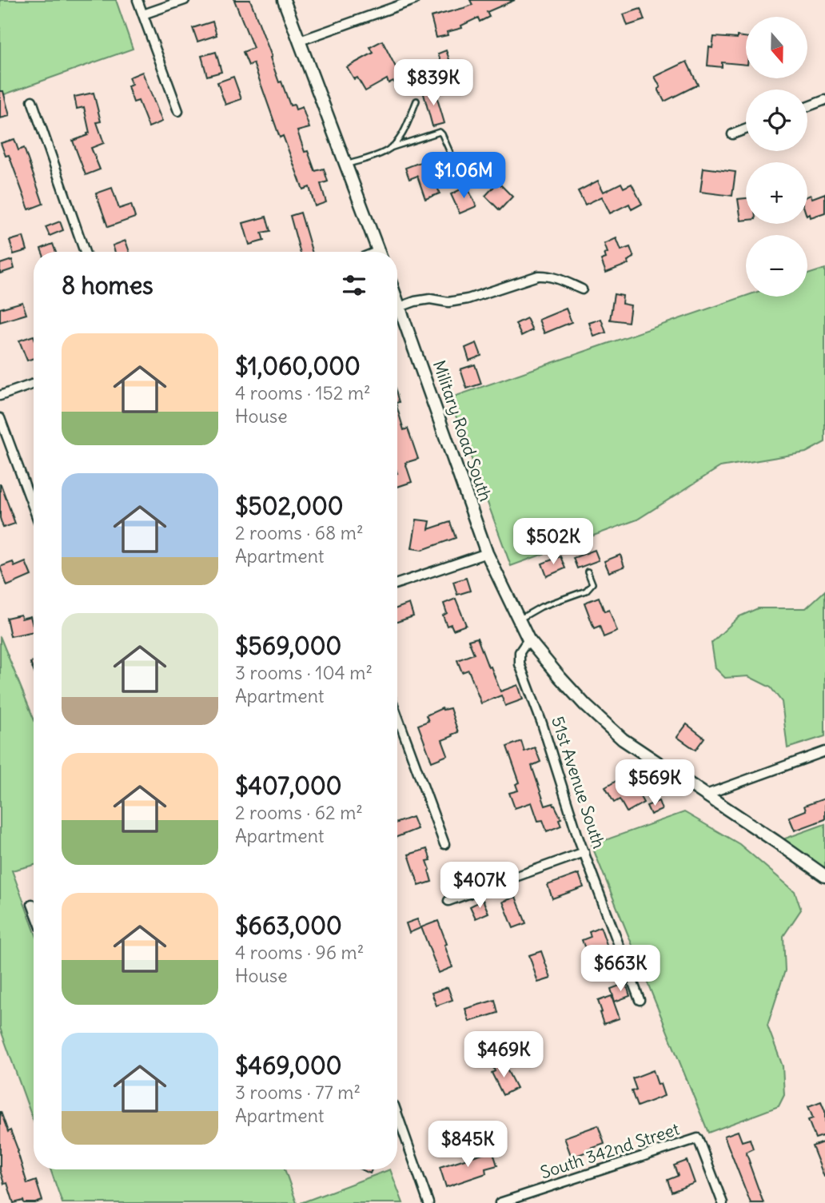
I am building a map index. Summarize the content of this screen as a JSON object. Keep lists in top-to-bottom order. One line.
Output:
{"streets":{"main road":["Military Road South"],"street":["51st Avenue South","South 342nd Street"]},"crossings":[["Military Road South","51st Avenue South"]],"north":"bottom","page":{"map_buttons":["+","−"],"price":["$839K","$1.06M","$502K","$569K","$407K","$663K","$469K","$845K"],"heading":"8 homes","list":[{"name":"$1,060,000","note":"4 rooms · 152 m² · House"},{"name":"$502,000","note":"2 rooms · 68 m² · Apartment"},{"name":"$569,000","note":"3 rooms · 104 m² · Apartment"},{"name":"$407,000","note":"2 rooms · 62 m² · Apartment"},{"name":"$663,000","note":"4 rooms · 96 m² · House"},{"name":"$469,000","note":"3 rooms · 77 m² · Apartment"}]}}
